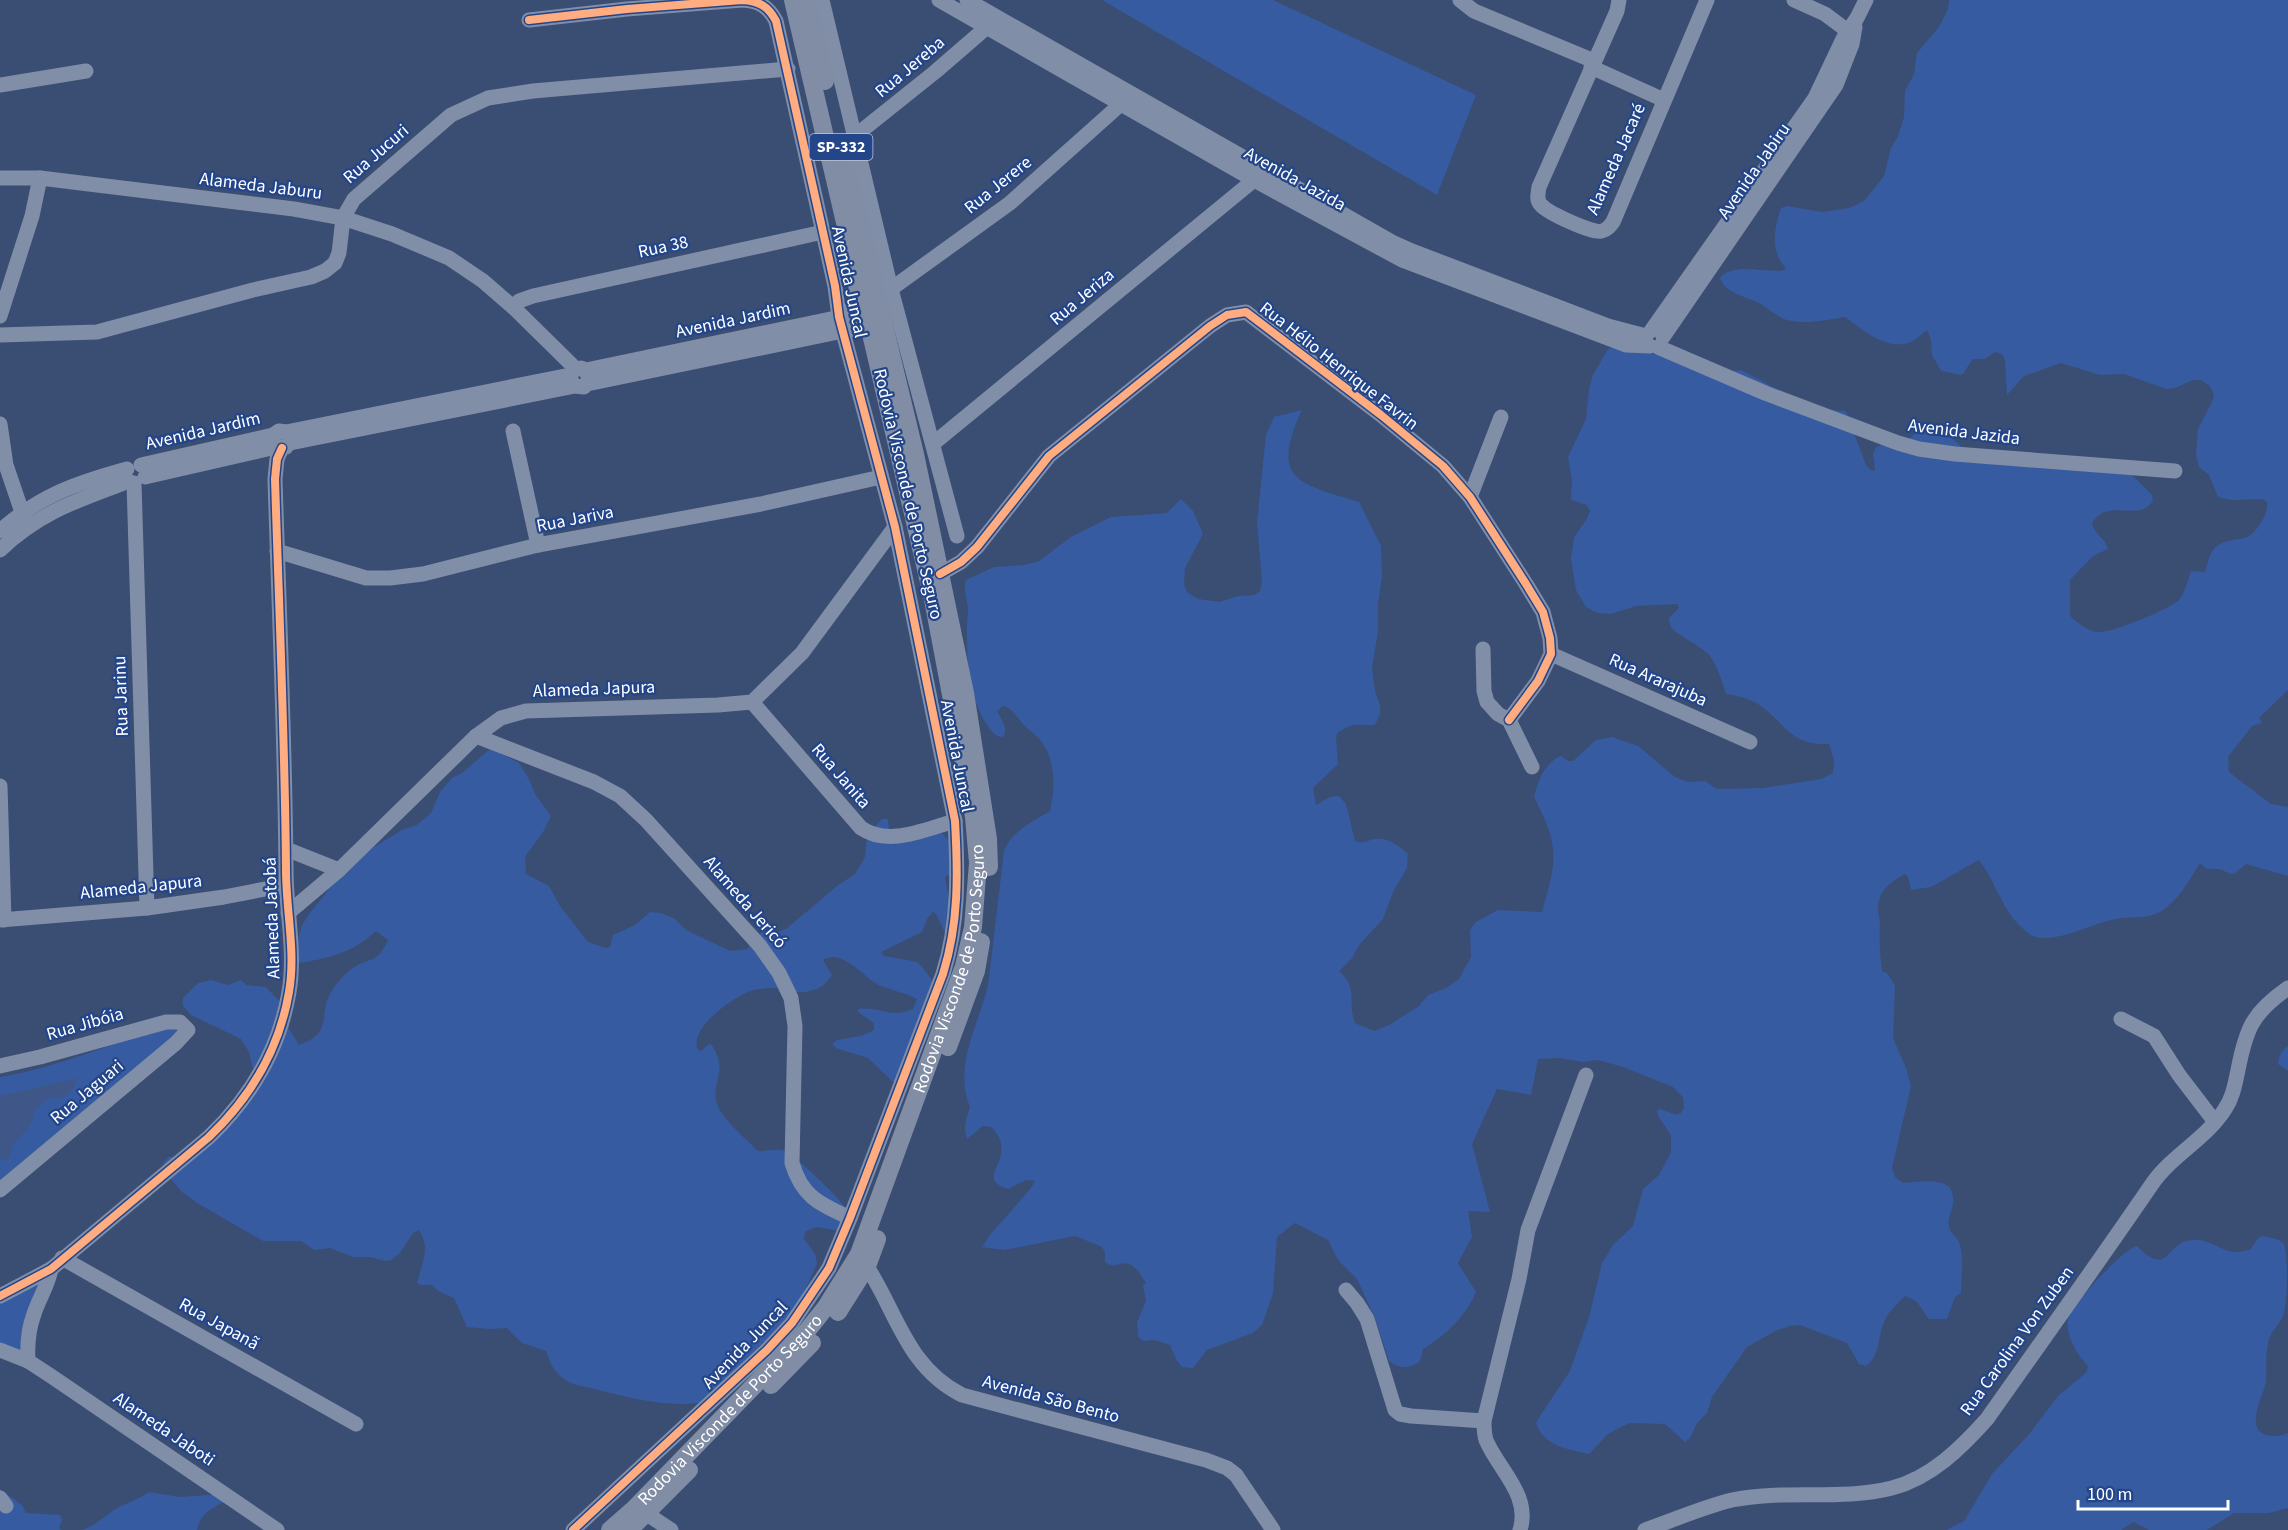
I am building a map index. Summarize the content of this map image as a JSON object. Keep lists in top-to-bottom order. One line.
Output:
{"streets":{"main road":["SP-332","Rodovia Visconde de Porto Seguro"],"street":["Rua Jereba","Rua Jucuri","Alameda Jacaré","Avenida Jabiru","Avenida Jazida","Rua Jerere","Alameda Jaburu","Rua 38","Avenida Juncal","Rua Jeriza","Avenida Jardim","Rua Hélio Henrique Favrin","Rua Jariva","Rua Ararajuba","Alameda Japura","Rua Jarinu","Rua Janita","Alameda Jericó","Alameda Jatobá","Rua Jibóia","Rua Jaguari","Rua Japanã","Rua Carolina Von Zuben","Avenida São Bento","Alameda Jaboti"]},"crossings":[["Rua Jereba","Avenida Jazida"],["SP-332","Rua Jerere"],["SP-332","Rodovia Visconde de Porto Seguro"],["Rua Jucuri","Alameda Jaburu"],["Rua Jucuri","Avenida Juncal"],["Avenida Jabiru","Avenida Jazida"],["Avenida Jazida","Rua Jerere"],["Avenida Jazida","Rua Jeriza"],["Rua Jerere","Rodovia Visconde de Porto Seguro"],["Alameda Jaburu","Rua 38"],["Alameda Jaburu","Avenida Jardim"],["Rua 38","Avenida Juncal"],["Avenida Juncal","Avenida Jardim"],["Avenida Juncal","Rua Jariva"],["Avenida Juncal","Rua Janita"],["Avenida Juncal","Alameda Jericó"],["Avenida Jardim","Rodovia Visconde de Porto Seguro"],["Avenida Jardim","Rua Jarinu"],["Avenida Jardim","Alameda Jatobá"],["Rua Hélio Henrique Favrin","Rodovia Visconde de Porto Seguro"],["Rua Hélio Henrique Favrin","Rua Ararajuba"],["Rodovia Visconde de Porto Seguro","Avenida São Bento"],["Rua Jariva","Alameda Jatobá"],["Alameda Japura","Rua Jarinu"],["Alameda Japura","Rua Janita"],["Alameda Japura","Alameda Jericó"],["Alameda Japura","Alameda Jatobá"],["Alameda Jatobá","Rua Japanã"],["Rua Jibóia","Rua Jaguari"]],"scale_bar":"100 m"}
